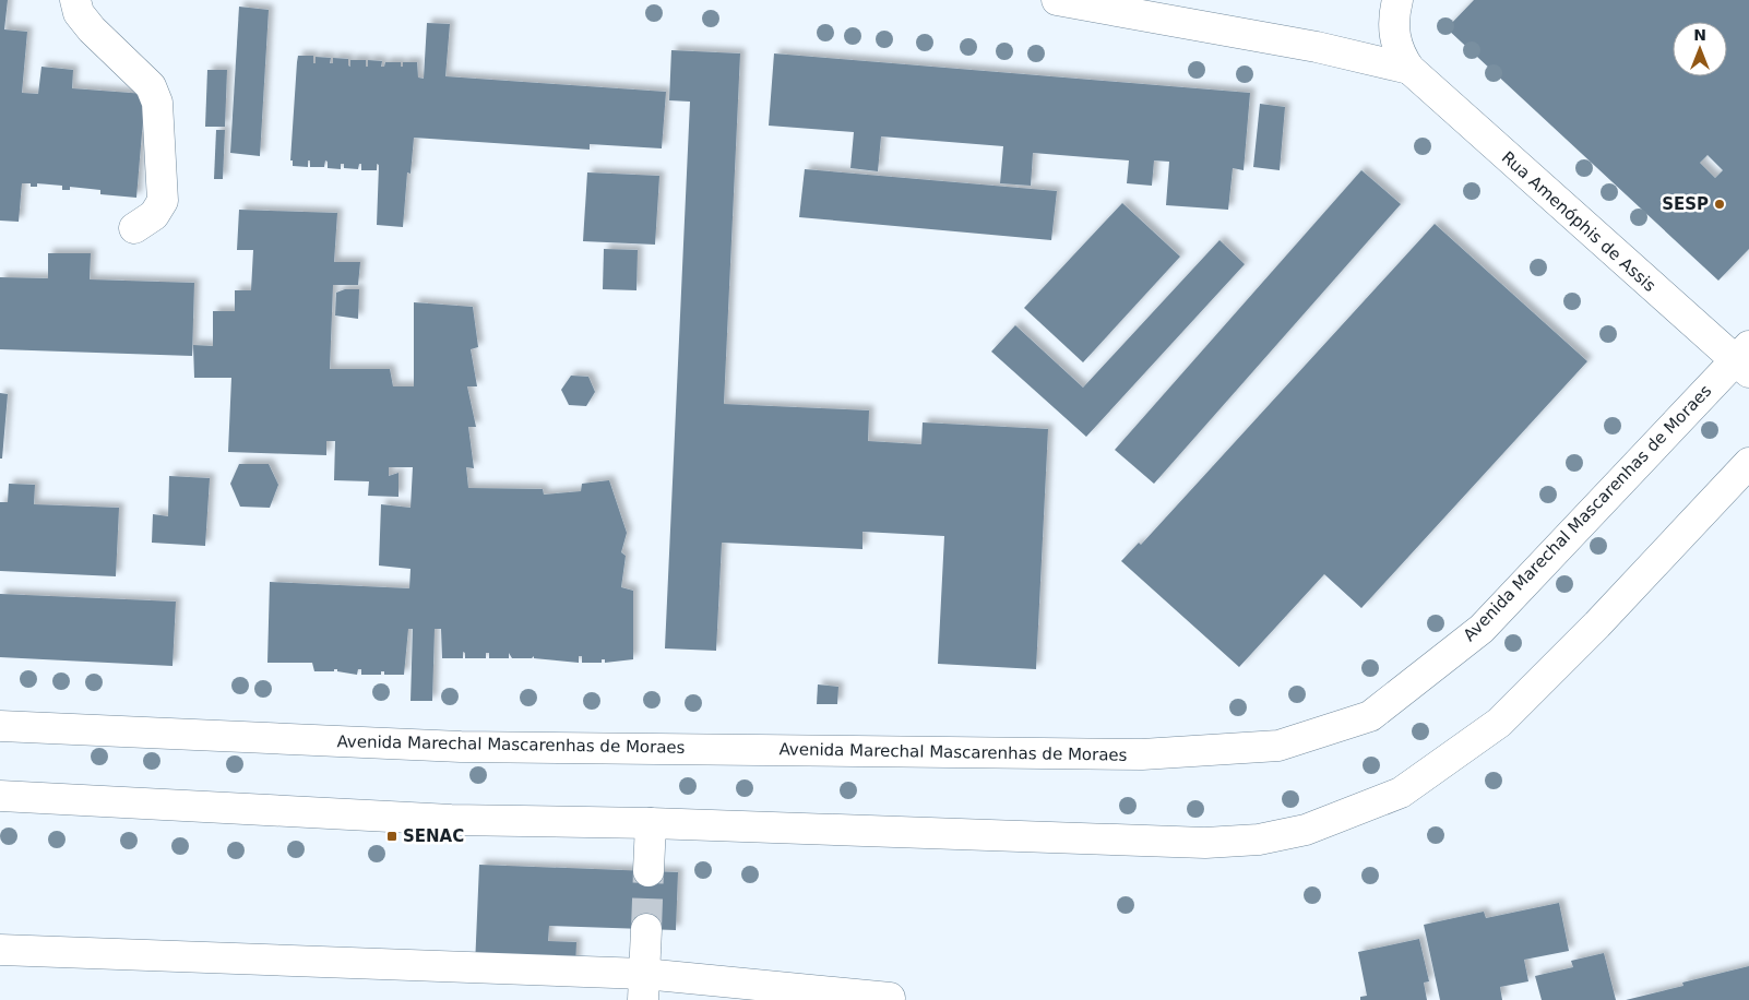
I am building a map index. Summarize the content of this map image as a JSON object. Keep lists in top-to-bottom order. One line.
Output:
{"streets":{"main road":["Rua Amenóphis de Assis","Avenida Marechal Mascarenhas de Moraes"]},"crossings":[["Rua Amenóphis de Assis","Avenida Marechal Mascarenhas de Moraes"]],"places":{"other":["SESP"],"transit":["SENAC"]},"north":"top"}
